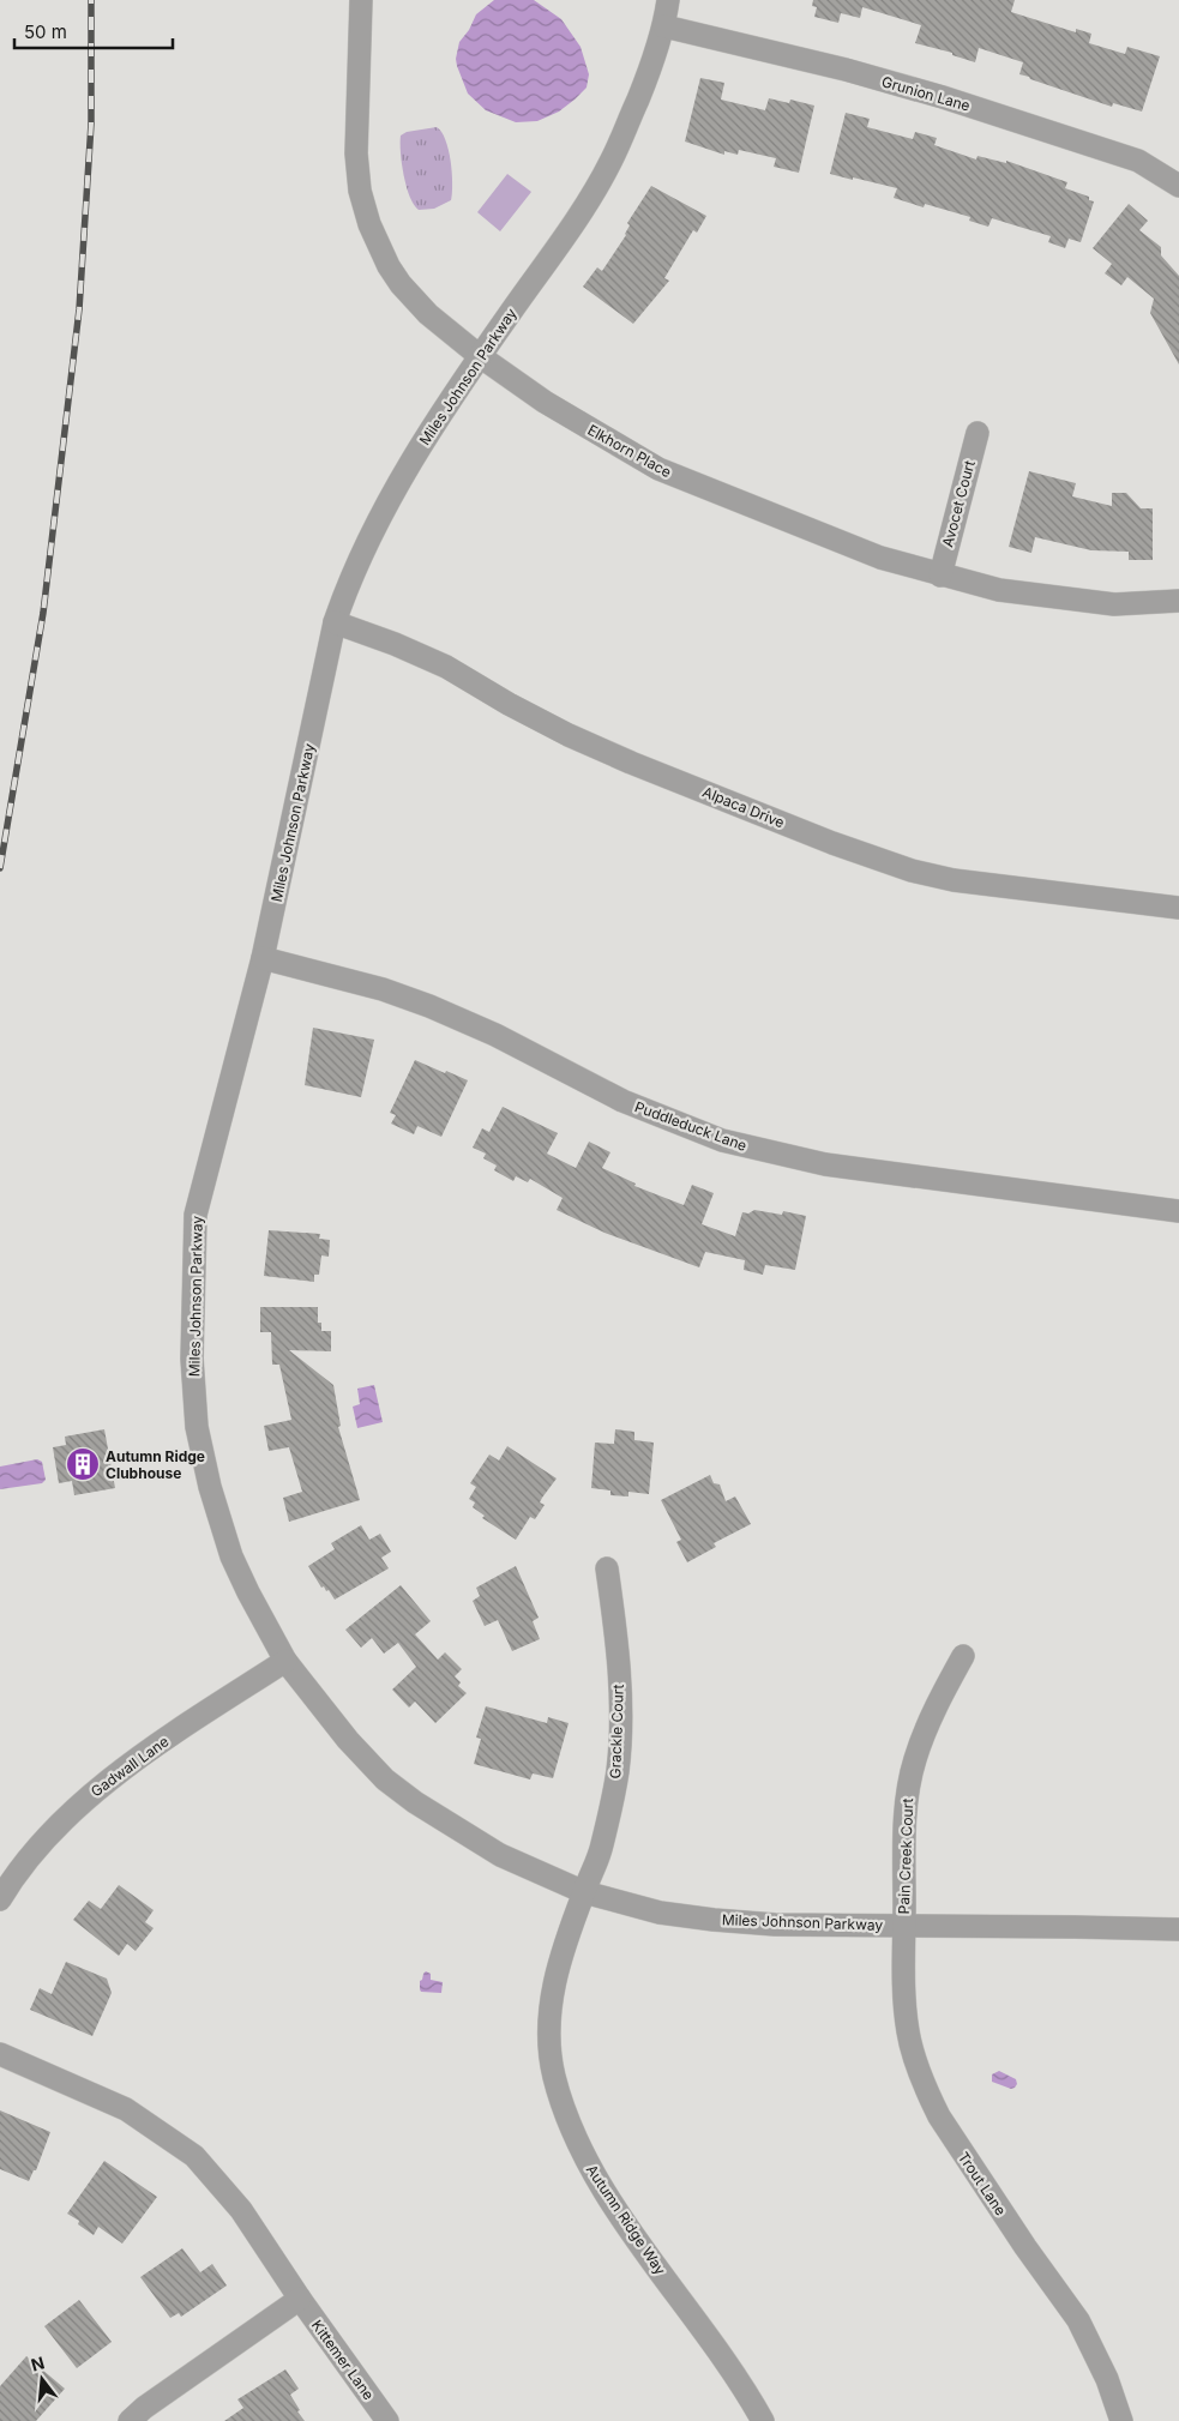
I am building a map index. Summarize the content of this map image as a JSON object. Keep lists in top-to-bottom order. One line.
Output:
{"streets":{"street":["Grunion Lane","Miles Johnson Parkway","Elkhorn Place","Avocet Court","Alpaca Drive","Puddleduck Lane","Grackle Court","Gadwall Lane","Pain Creek Court","Trout Lane","Autumn Ridge Way","Kittemer Lane"]},"crossings":[["Grunion Lane","Miles Johnson Parkway"],["Miles Johnson Parkway","Elkhorn Place"],["Miles Johnson Parkway","Alpaca Drive"],["Miles Johnson Parkway","Puddleduck Lane"],["Miles Johnson Parkway","Grackle Court"],["Miles Johnson Parkway","Gadwall Lane"],["Miles Johnson Parkway","Pain Creek Court"],["Miles Johnson Parkway","Trout Lane"],["Miles Johnson Parkway","Autumn Ridge Way"],["Elkhorn Place","Avocet Court"],["Grackle Court","Autumn Ridge Way"],["Pain Creek Court","Trout Lane"]],"places":{"building":["Autumn Ridge Clubhouse"]},"scale_bar":"50 m","north":"top"}
